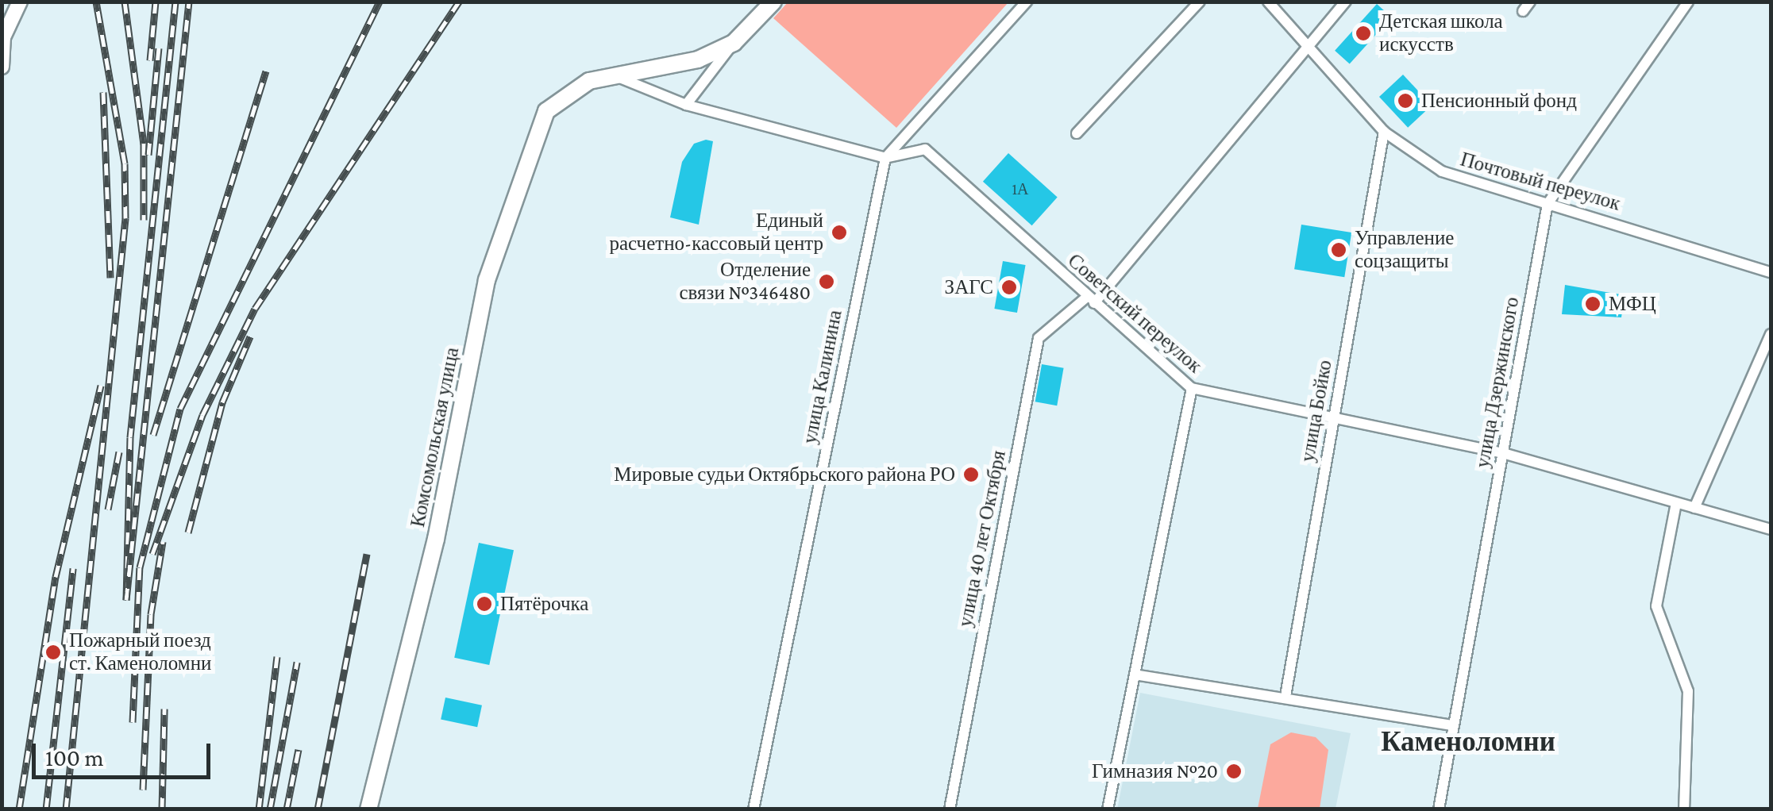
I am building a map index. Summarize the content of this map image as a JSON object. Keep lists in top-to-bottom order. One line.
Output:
{"streets":{"main road":["Комсомольская улица"],"street":["Почтовый переулок","Советский переулок","улица Калинина","улица Дзержинского","улица Бойко","улица 40 лет Октября"]},"crossings":[["Почтовый переулок","улица Дзержинского"],["Почтовый переулок","улица Бойко"],["Почтовый переулок","улица 40 лет Октября"],["Советский переулок","улица Калинина"],["Советский переулок","улица Дзержинского"],["Советский переулок","улица Бойко"],["Советский переулок","Комсомольская улица"],["Советский переулок","улица 40 лет Октября"]],"districts":["Каменоломни"],"places":["Детская школа искусств","Пенсионный фонд","Единый расчетно-кассовый центр","Управление соцзащиты","Отделение связи №346480","ЗАГС","МФЦ","Мировые судьи Октябрьского района РО","Пятёрочка","Пожарный поезд ст. Каменоломни","Гимназия №20"],"house_numbers":["1А"],"scale_bar":"100 m"}
